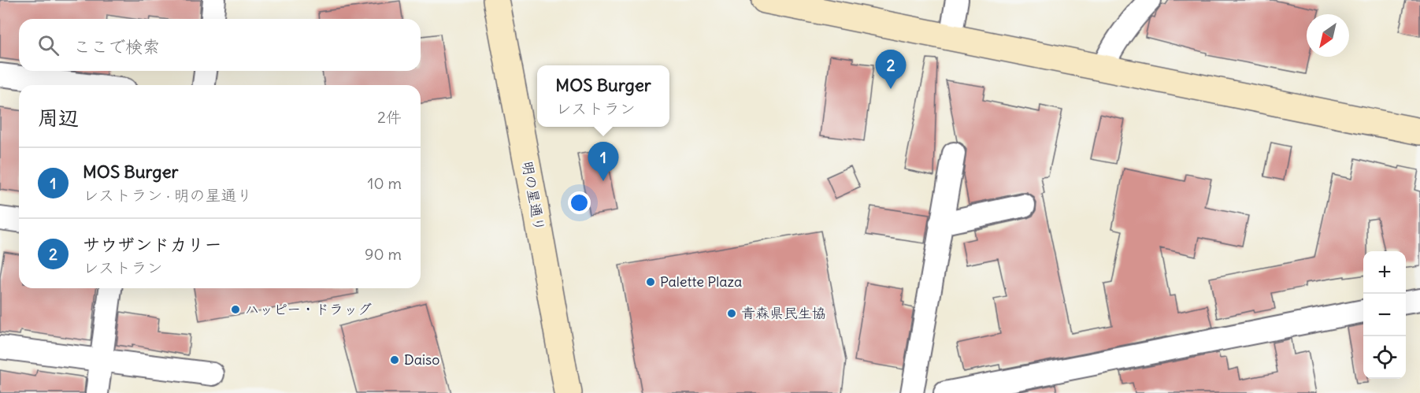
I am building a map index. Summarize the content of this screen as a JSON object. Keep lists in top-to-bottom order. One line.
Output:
{"streets":{"street":["明の星通り"]},"places":["Palette Plaza","ハッピー・ドラッグ","青森県民生協","Daiso"],"north":"bottom left","page":{"search":"ここで検索","pins":["2","1"],"popup":["MOS Burger","レストラン"],"heading":["周辺","2件"],"list":[{"mark":"1","name":"MOS Burger","note":"レストラン · 明の星通り","value":"10 m"},{"mark":"2","name":"サウザンドカリー","note":"レストラン","value":"90 m"}],"map_buttons":["+","−"]}}
